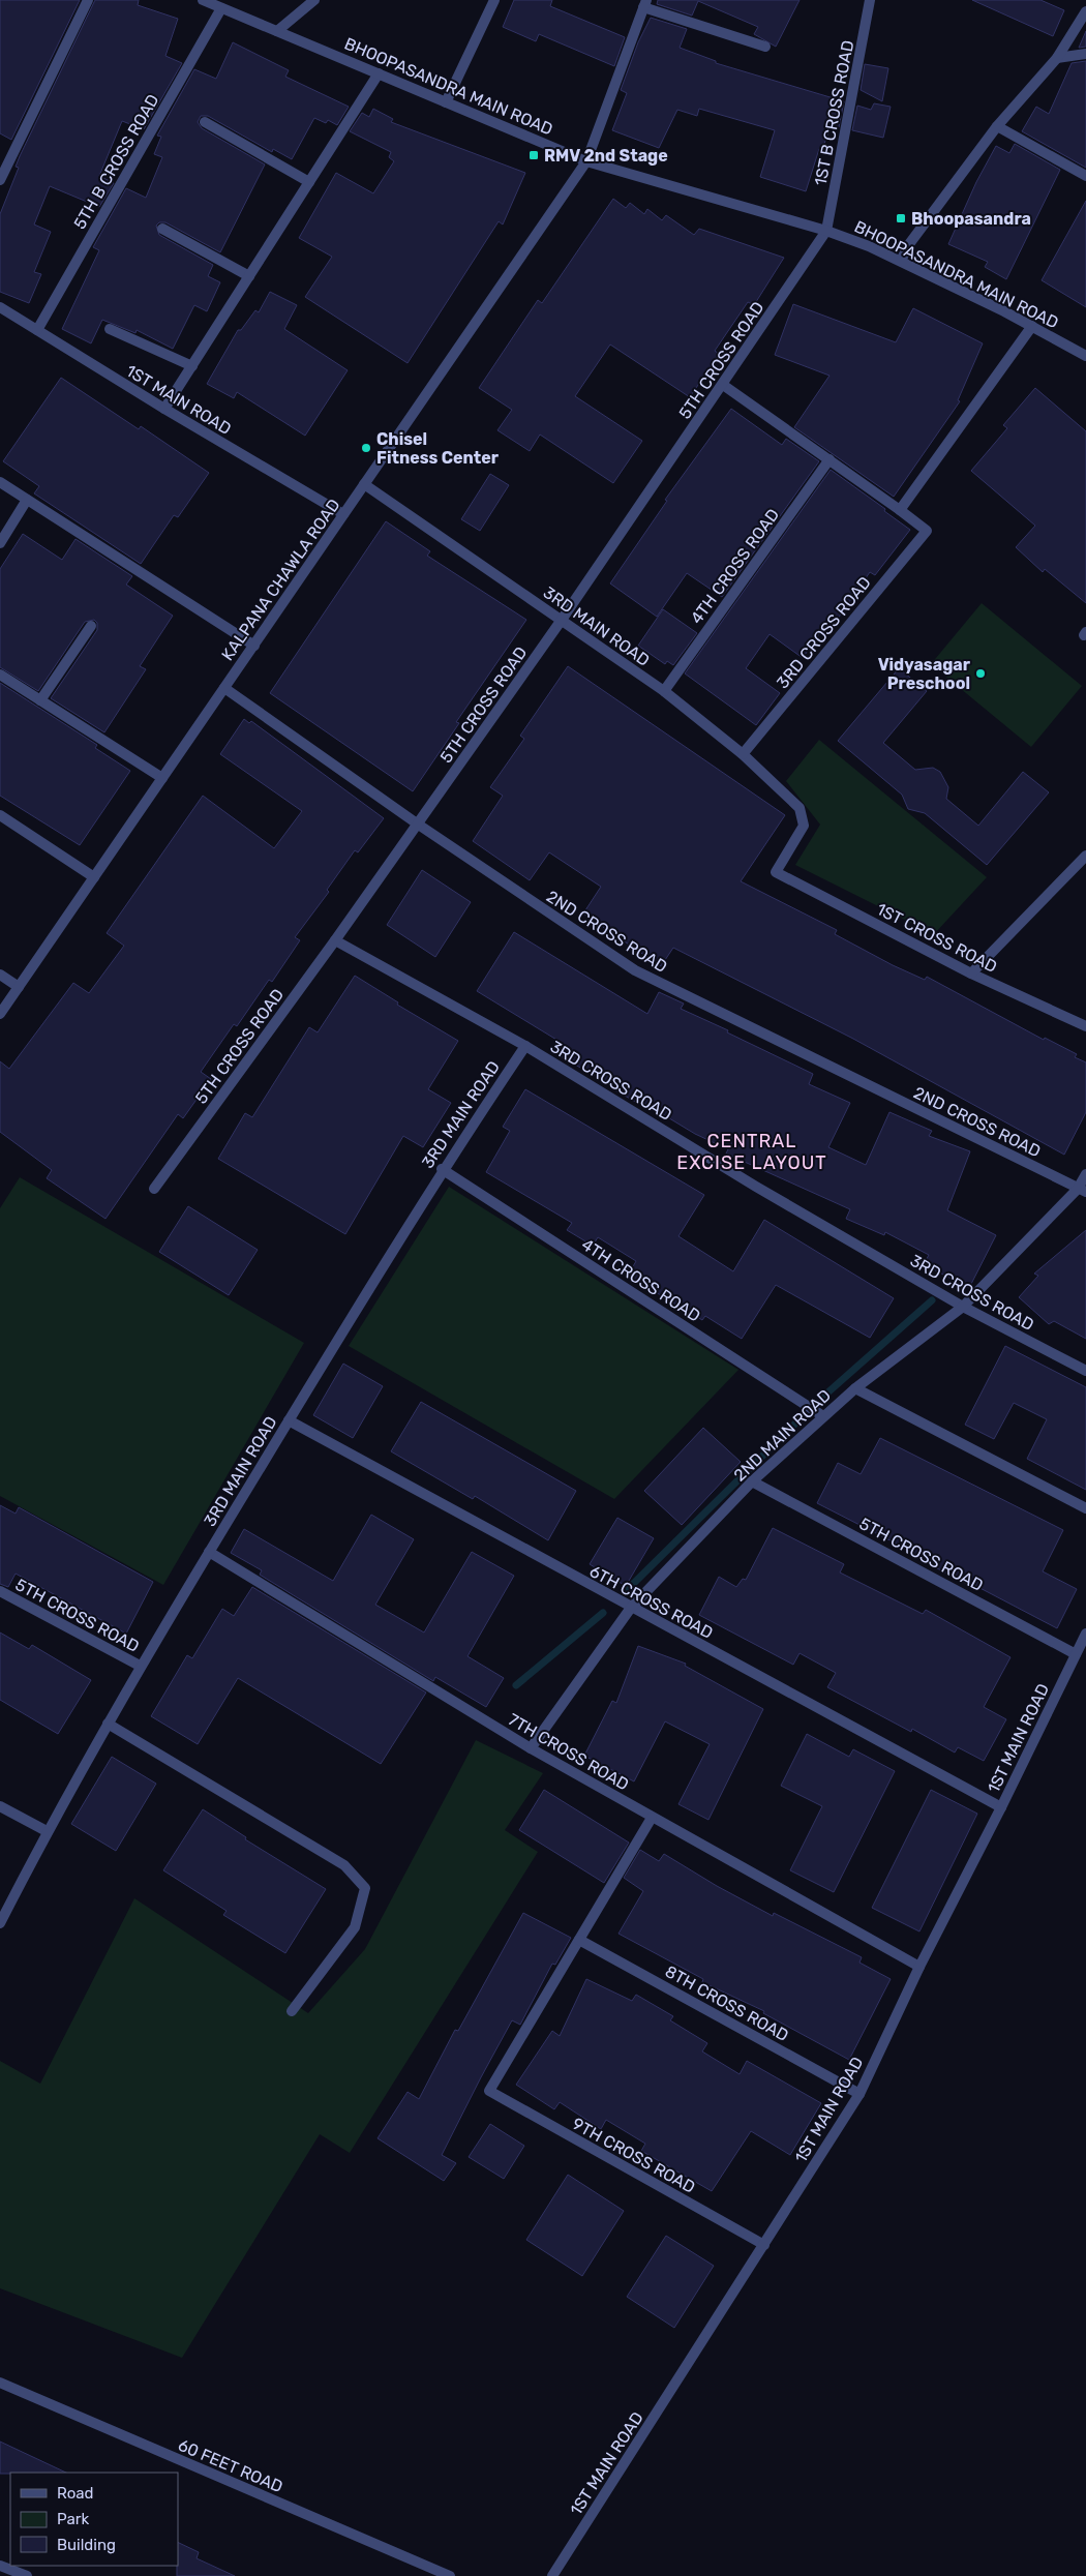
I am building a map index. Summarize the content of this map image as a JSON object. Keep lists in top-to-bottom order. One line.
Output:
{"streets":{"street":["BHOOPASANDRA MAIN ROAD","1ST B CROSS ROAD","5TH B CROSS ROAD","5TH CROSS ROAD","1ST MAIN ROAD","4TH CROSS ROAD","KALPANA CHAWLA ROAD","3RD MAIN ROAD","3RD CROSS ROAD","2ND CROSS ROAD","1ST CROSS ROAD","2ND MAIN ROAD","6TH CROSS ROAD","7TH CROSS ROAD","8TH CROSS ROAD","9TH CROSS ROAD","60 FEET ROAD"]},"crossings":[["BHOOPASANDRA MAIN ROAD","1ST B CROSS ROAD"],["BHOOPASANDRA MAIN ROAD","5TH B CROSS ROAD"],["BHOOPASANDRA MAIN ROAD","5TH CROSS ROAD"],["BHOOPASANDRA MAIN ROAD","KALPANA CHAWLA ROAD"],["1ST B CROSS ROAD","5TH CROSS ROAD"],["5TH B CROSS ROAD","1ST MAIN ROAD"],["5TH CROSS ROAD","1ST MAIN ROAD"],["5TH CROSS ROAD","3RD MAIN ROAD"],["5TH CROSS ROAD","3RD CROSS ROAD"],["5TH CROSS ROAD","2ND CROSS ROAD"],["5TH CROSS ROAD","2ND MAIN ROAD"],["1ST MAIN ROAD","KALPANA CHAWLA ROAD"],["1ST MAIN ROAD","6TH CROSS ROAD"],["1ST MAIN ROAD","7TH CROSS ROAD"],["1ST MAIN ROAD","8TH CROSS ROAD"],["1ST MAIN ROAD","9TH CROSS ROAD"],["4TH CROSS ROAD","3RD MAIN ROAD"],["4TH CROSS ROAD","2ND MAIN ROAD"],["KALPANA CHAWLA ROAD","3RD MAIN ROAD"],["KALPANA CHAWLA ROAD","2ND CROSS ROAD"],["3RD MAIN ROAD","3RD CROSS ROAD"],["3RD MAIN ROAD","1ST CROSS ROAD"],["3RD MAIN ROAD","6TH CROSS ROAD"],["3RD MAIN ROAD","7TH CROSS ROAD"],["3RD CROSS ROAD","2ND MAIN ROAD"],["2ND CROSS ROAD","2ND MAIN ROAD"],["2ND MAIN ROAD","6TH CROSS ROAD"],["2ND MAIN ROAD","7TH CROSS ROAD"],["8TH CROSS ROAD","9TH CROSS ROAD"]],"districts":["CENTRAL EXCISE LAYOUT"],"places":{"transit":["RMV 2nd Stage","Bhoopasandra"],"other":["Chisel Fitness Center","Vidyasagar Preschool"]},"legend":["Road","Park","Building"]}
